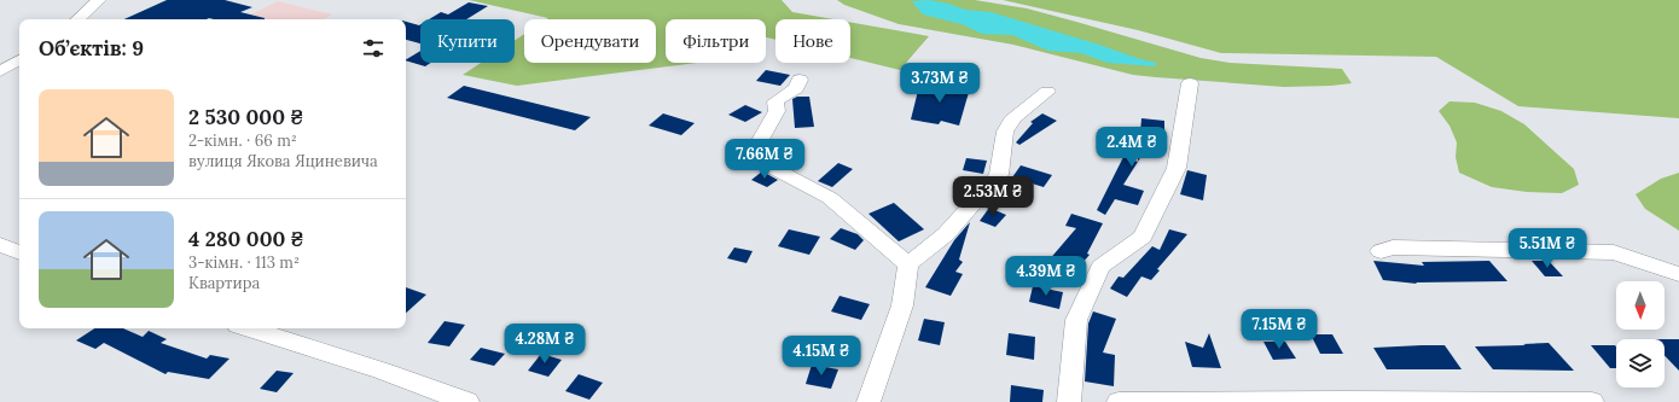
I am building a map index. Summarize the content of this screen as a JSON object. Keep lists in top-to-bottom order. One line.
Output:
{"north":"bottom","page":{"chip":["Купити","Орендувати","Фільтри","Нове"],"heading":"Об’єктів: 9","price":["3.73M ₴","2.4M ₴","7.66M ₴","2.53M ₴","5.51M ₴","4.39M ₴","7.15M ₴","4.28M ₴","4.15M ₴"],"list":[{"name":"2 530 000 ₴","note":"2-кімн. · 66 m² · вулиця Якова Яциневича"},{"name":"4 280 000 ₴","note":"3-кімн. · 113 m² · Квартира"}]}}
